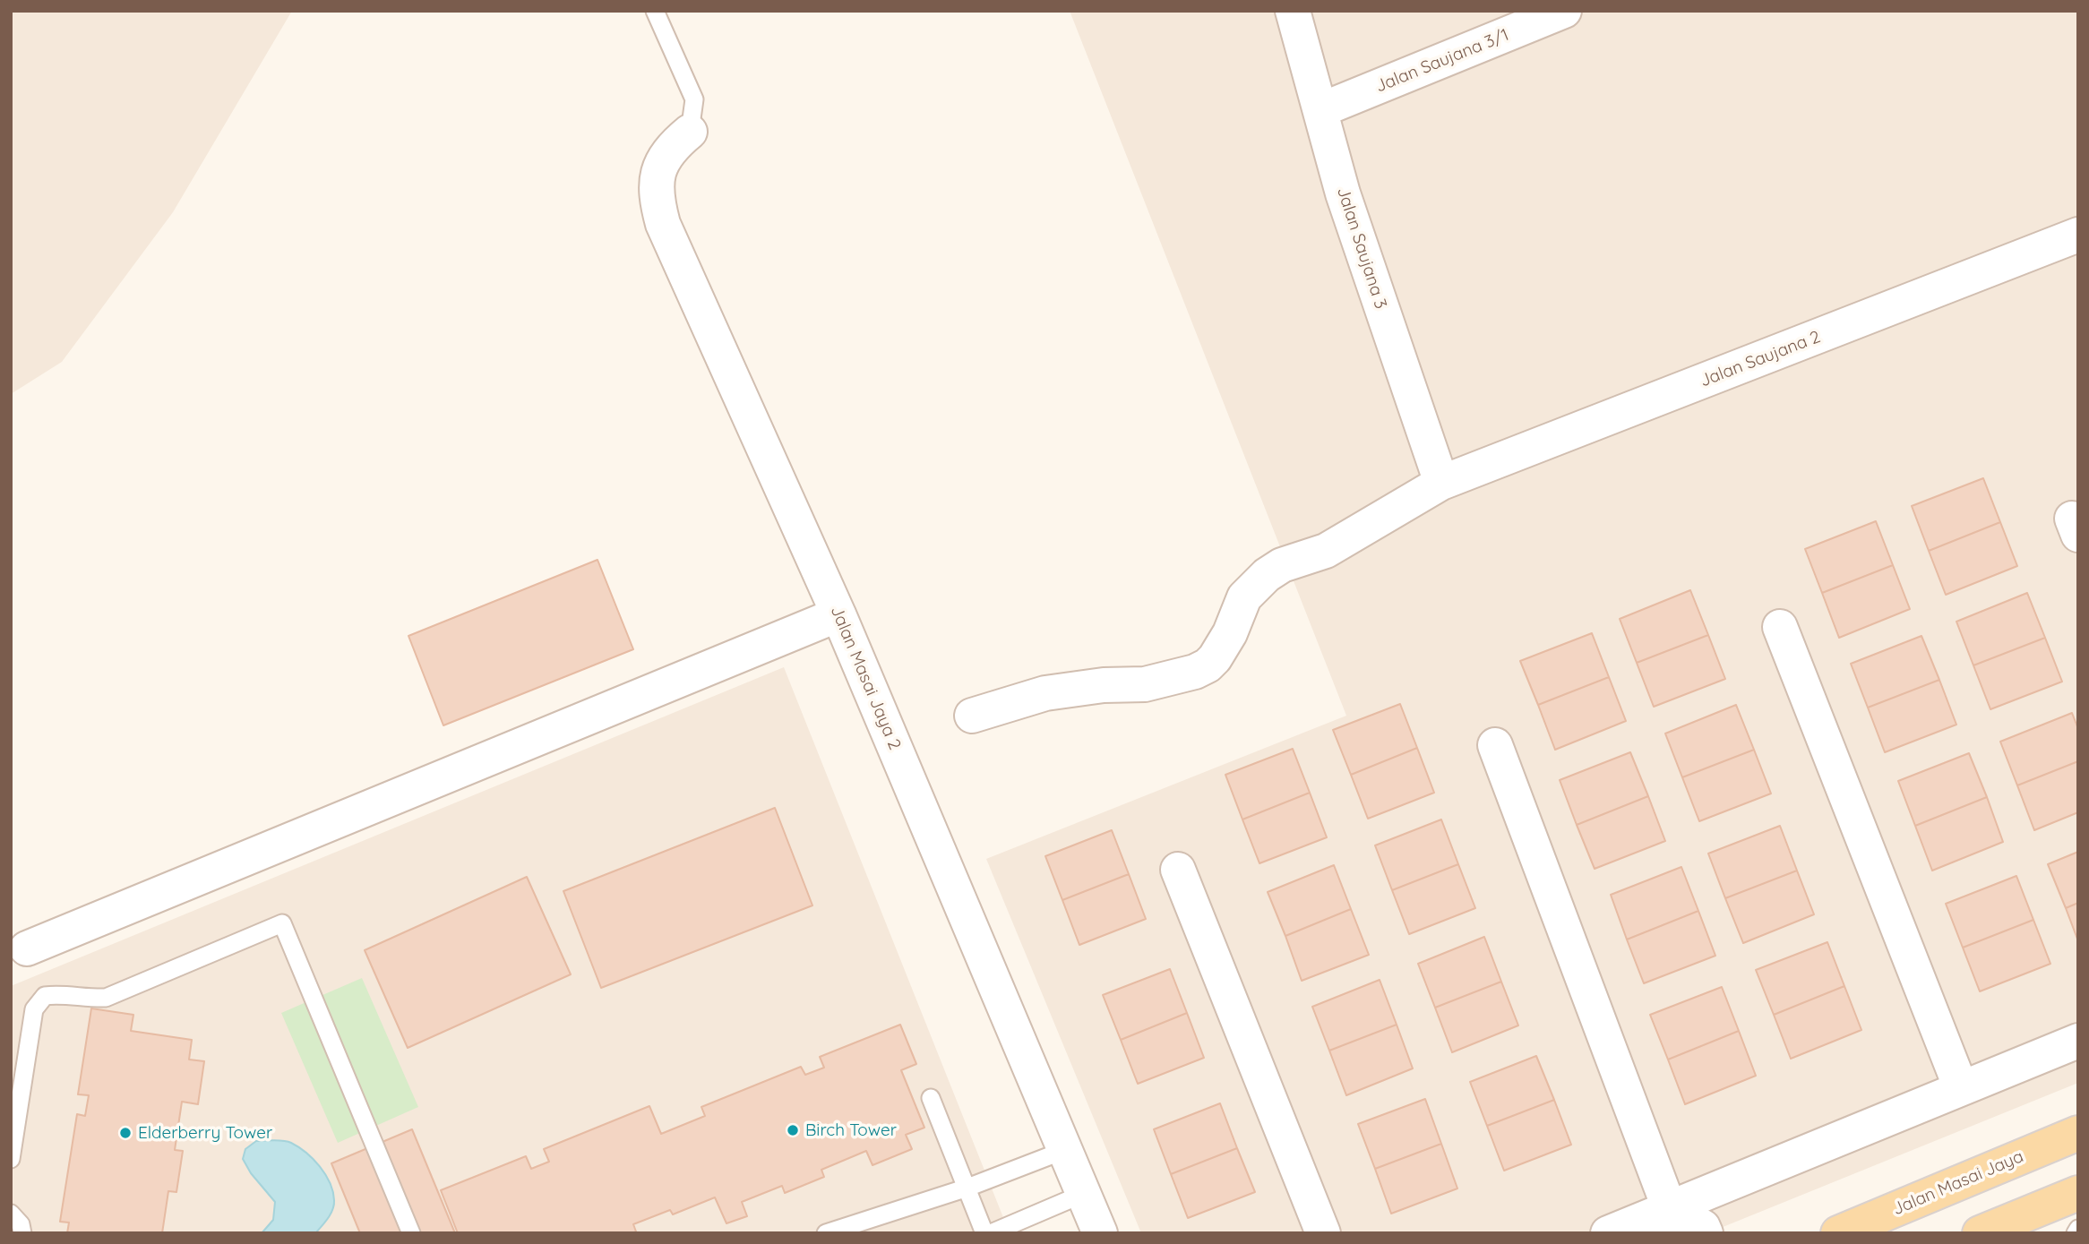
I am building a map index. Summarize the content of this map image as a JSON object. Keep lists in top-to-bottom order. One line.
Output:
{"streets":{"main road":["Jalan Masai Jaya"],"street":["Jalan Saujana 3/1","Jalan Saujana 3","Jalan Saujana 2","Jalan Masai Jaya 2"]},"crossings":[["Jalan Saujana 3/1","Jalan Saujana 3"],["Jalan Saujana 3","Jalan Saujana 2"]],"places":["Birch Tower","Elderberry Tower"]}
